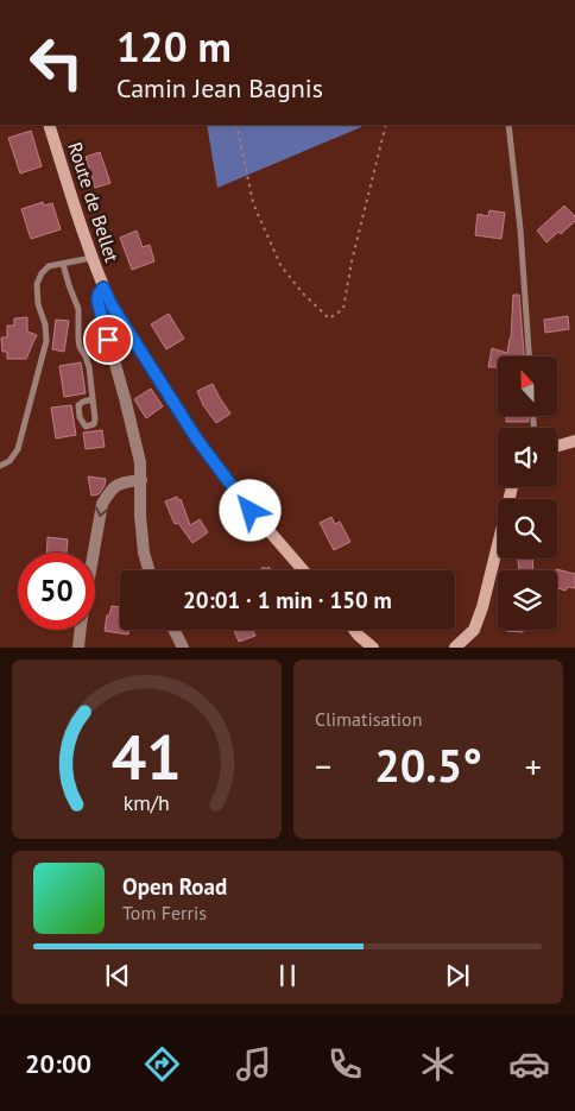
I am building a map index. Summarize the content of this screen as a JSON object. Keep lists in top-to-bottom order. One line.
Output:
{"streets":{"main road":["Route de Bellet"]},"north":"top","page":{"turn":["120 m","Camin Jean Bagnis"],"limit":"50","trip":"20:01 · 1 min · 150 m","tile":"Climatisation","heat":["−","20.5°","+"],"song":["Open Road","Tom Ferris"],"tabs":"20:00","gauge":["41","km/h"]}}
